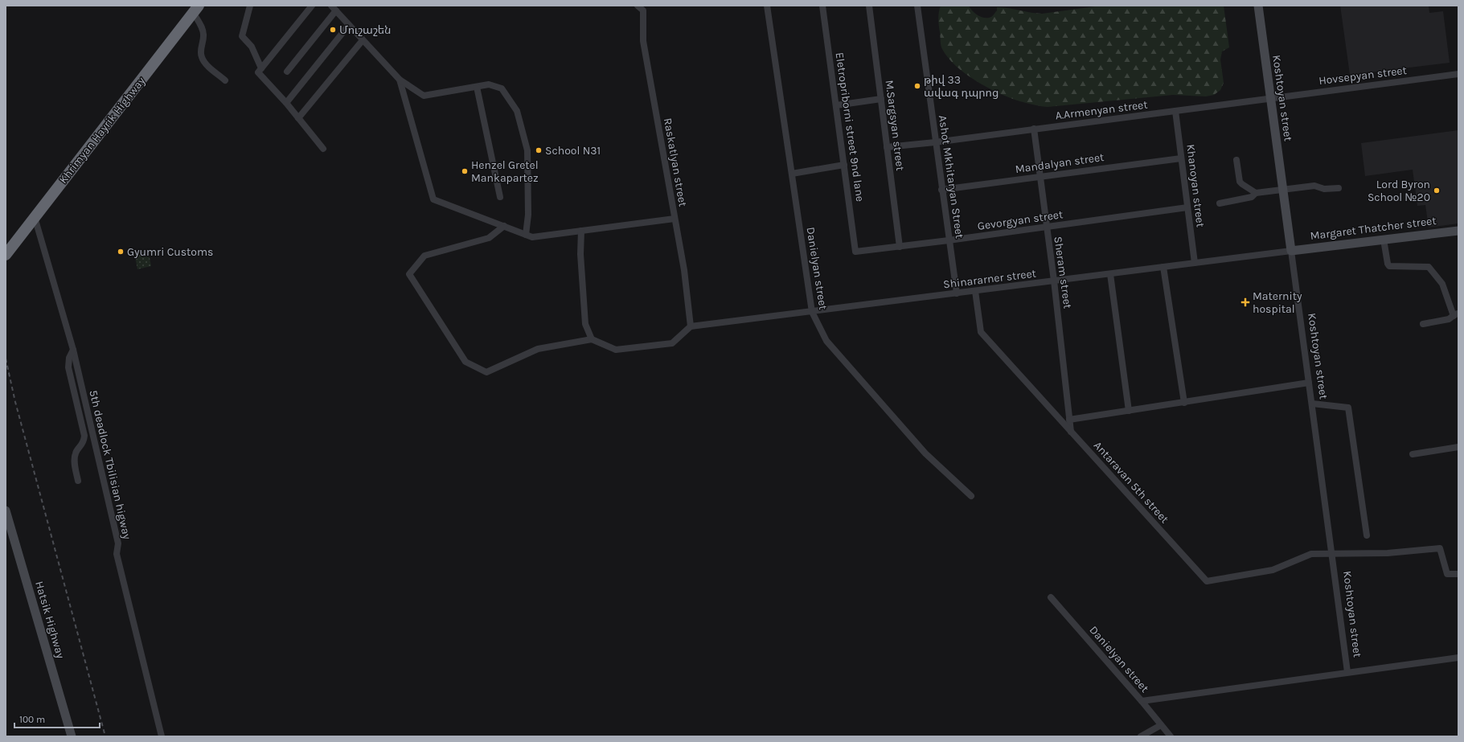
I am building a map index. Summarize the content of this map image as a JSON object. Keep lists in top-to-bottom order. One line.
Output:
{"streets":{"highway":["Khrimyan Hayrik Highway"],"street":["Hovsepyan street","Koshtoyan street","A.Armenyan street","M.Sargsyan street","Eletropriborni street 9nd lane","Raskatlyan street","Mandalyan street","Ashot Mkhitaryan Street","Khanoyan street","Gevorgyan street","Margaret Thatcher street","Danielyan street","Sheram street","Shinararner street","5th deadlock Tbilisian higway","Antaravan 5th street","Hatsik Highway"]},"crossings":[["Hovsepyan street","Koshtoyan street"],["Hovsepyan street","A.Armenyan street"],["Koshtoyan street","A.Armenyan street"],["Koshtoyan street","Margaret Thatcher street"],["Koshtoyan street","Shinararner street"],["Koshtoyan street","Antaravan 5th street"],["A.Armenyan street","M.Sargsyan street"],["A.Armenyan street","Ashot Mkhitaryan Street"],["A.Armenyan street","Khanoyan street"],["A.Armenyan street","Sheram street"],["M.Sargsyan street","Gevorgyan street"],["Eletropriborni street 9nd lane","Gevorgyan street"],["Khrimyan Hayrik Highway","5th deadlock Tbilisian higway"],["Raskatlyan street","Shinararner street"],["Mandalyan street","Ashot Mkhitaryan Street"],["Mandalyan street","Khanoyan street"],["Mandalyan street","Sheram street"],["Ashot Mkhitaryan Street","Gevorgyan street"],["Ashot Mkhitaryan Street","Shinararner street"],["Khanoyan street","Gevorgyan street"],["Khanoyan street","Shinararner street"],["Gevorgyan street","Sheram street"],["Margaret Thatcher street","Shinararner street"],["Danielyan street","Shinararner street"],["Sheram street","Shinararner street"],["Sheram street","Antaravan 5th street"],["Shinararner street","Antaravan 5th street"]],"places":{"other":["Մուշաշեն","թիվ 33 ավագ դպրոց","School N31","Henzel Gretel Mankapartez","Lord Byron School №20","Gyumri Customs"],"health":["Maternity hospital"]},"scale_bar":"100 m"}
